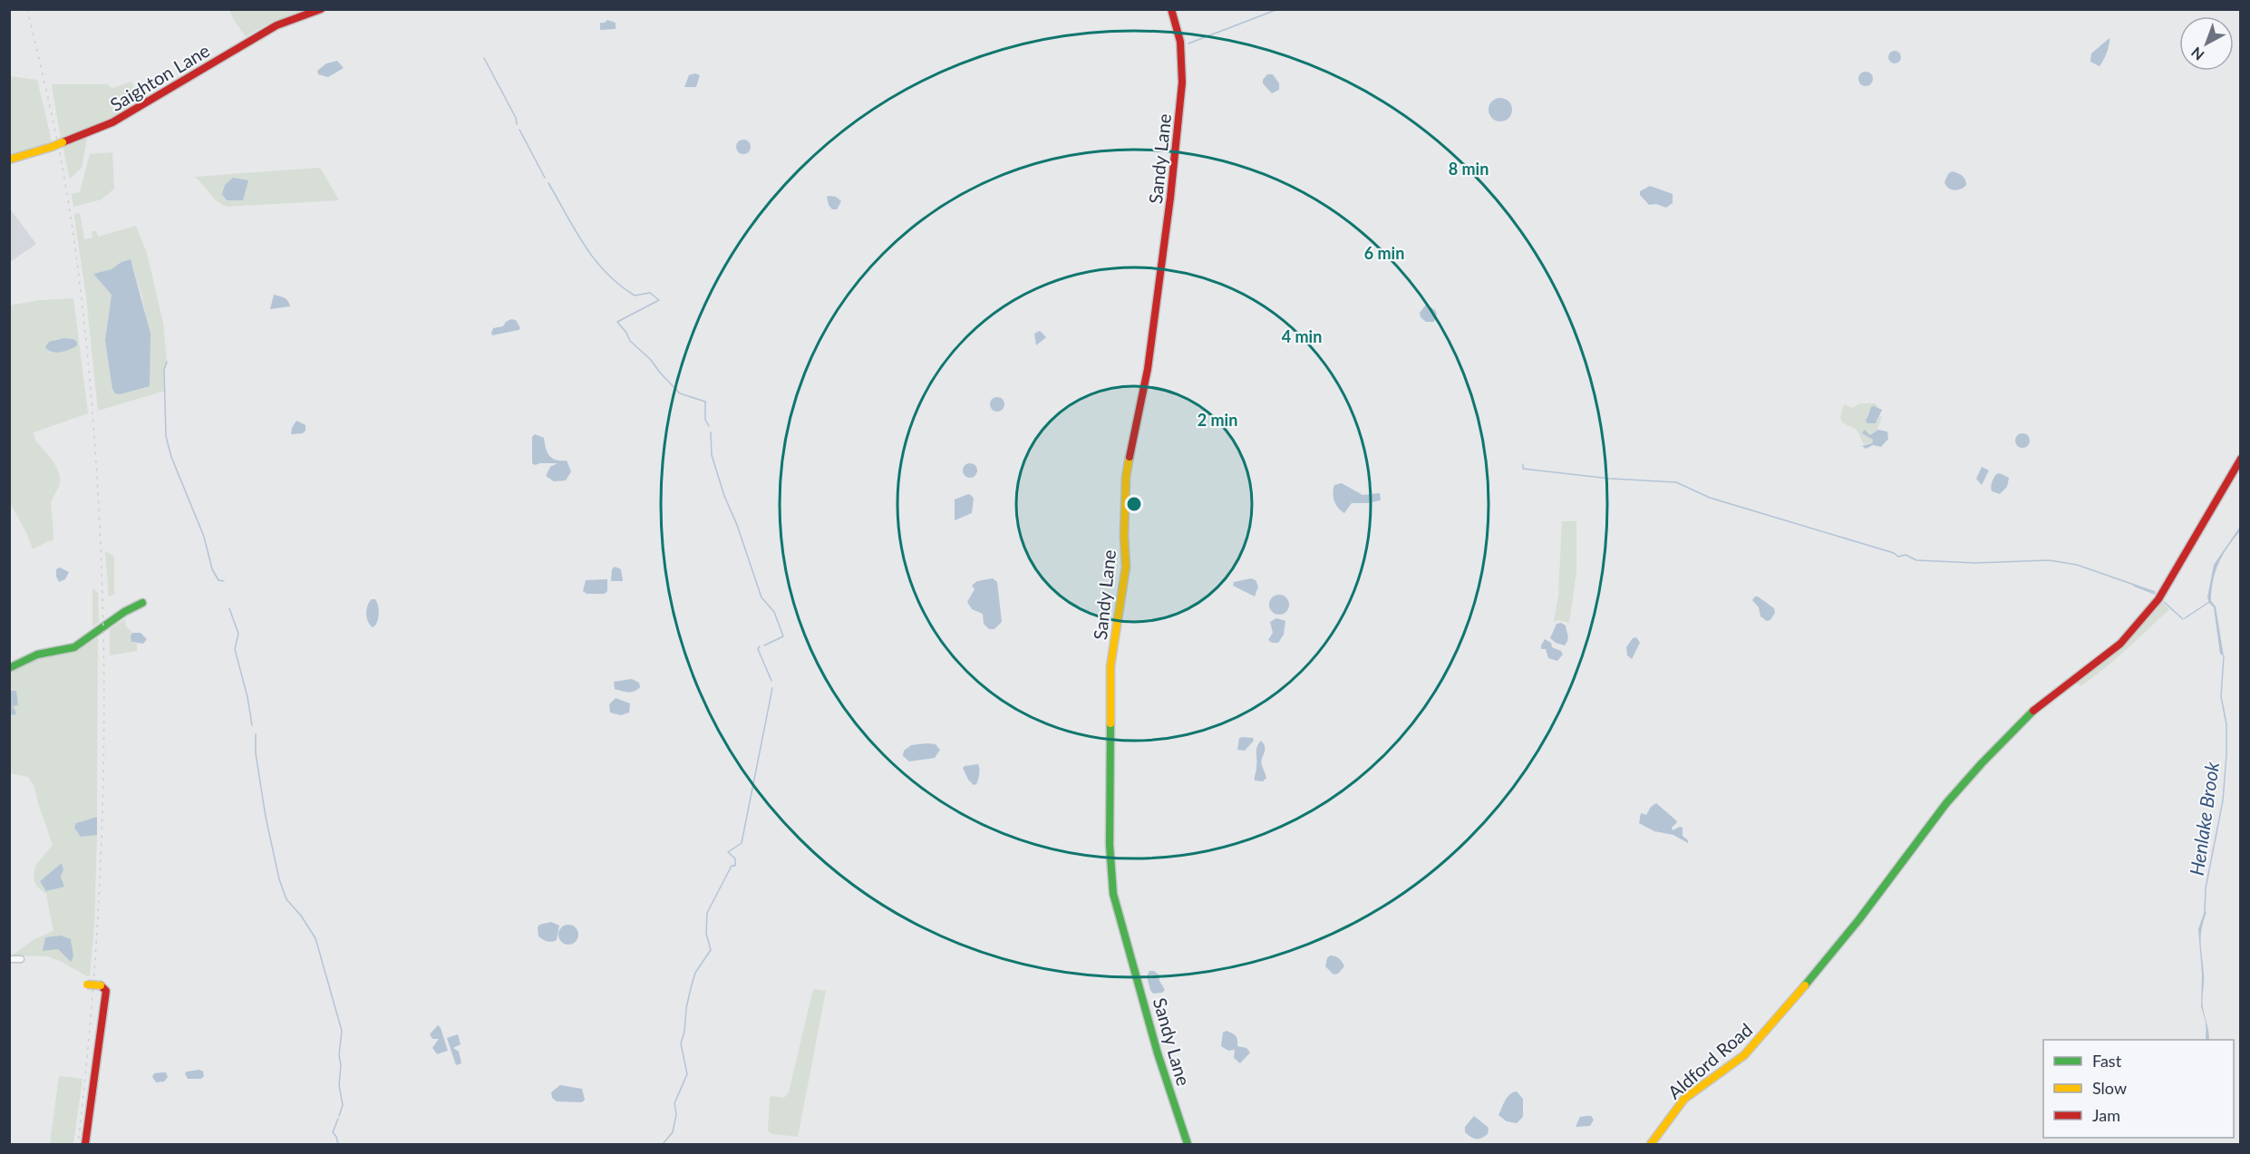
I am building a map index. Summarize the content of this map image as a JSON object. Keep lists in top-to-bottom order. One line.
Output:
{"streets":{"street":["Saighton Lane","Sandy Lane","Aldford Road"]},"water":["Henlake Brook"],"legend":["Fast","Slow","Jam"],"north":"bottom left","rings":["8 min","6 min","4 min","2 min"]}
